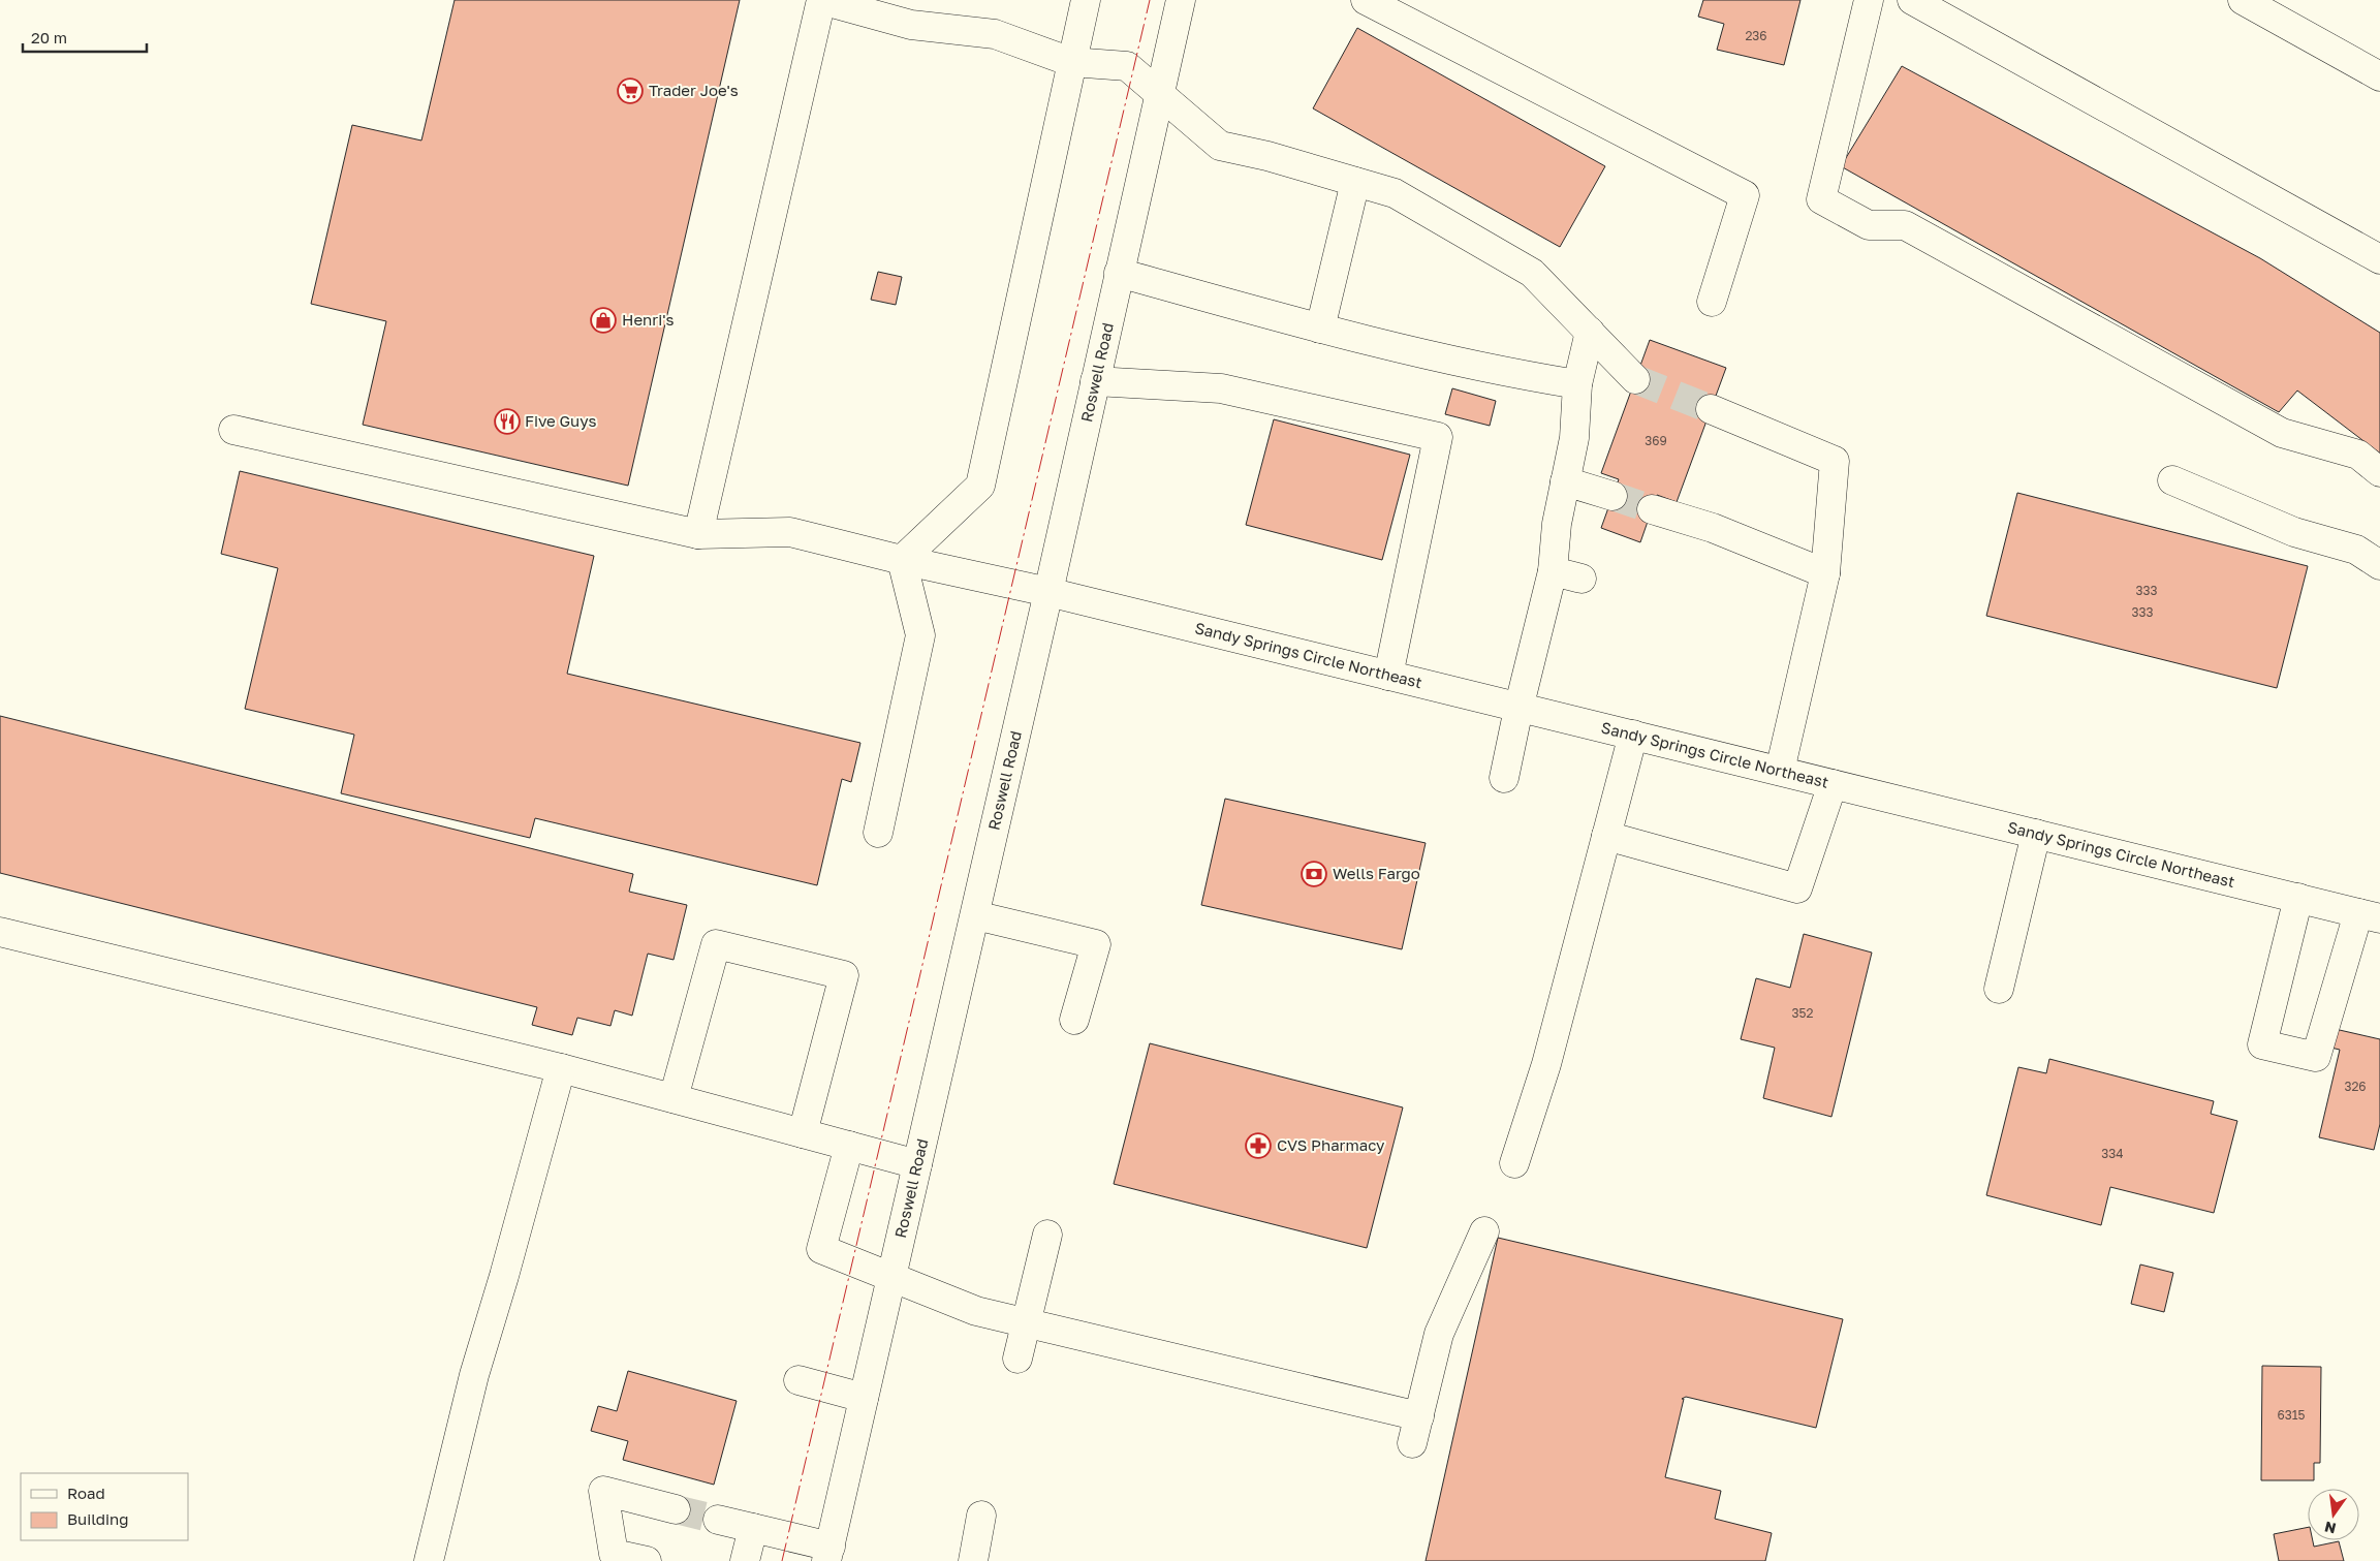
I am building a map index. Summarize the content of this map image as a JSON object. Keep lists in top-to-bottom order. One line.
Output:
{"streets":{"main road":["Roswell Road","Sandy Springs Circle Northeast"]},"crossings":[["Roswell Road","Sandy Springs Circle Northeast"]],"places":{"supermarket":["Trader Joe's"],"shop":["Henri's"],"restaurant":["Five Guys"],"bank":["Wells Fargo"],"pharmacy":["CVS Pharmacy"]},"house_numbers":["236","369","333","333","352","326","334","6315"],"legend":["Road","Building"],"scale_bar":"20 m","north":"bottom"}
